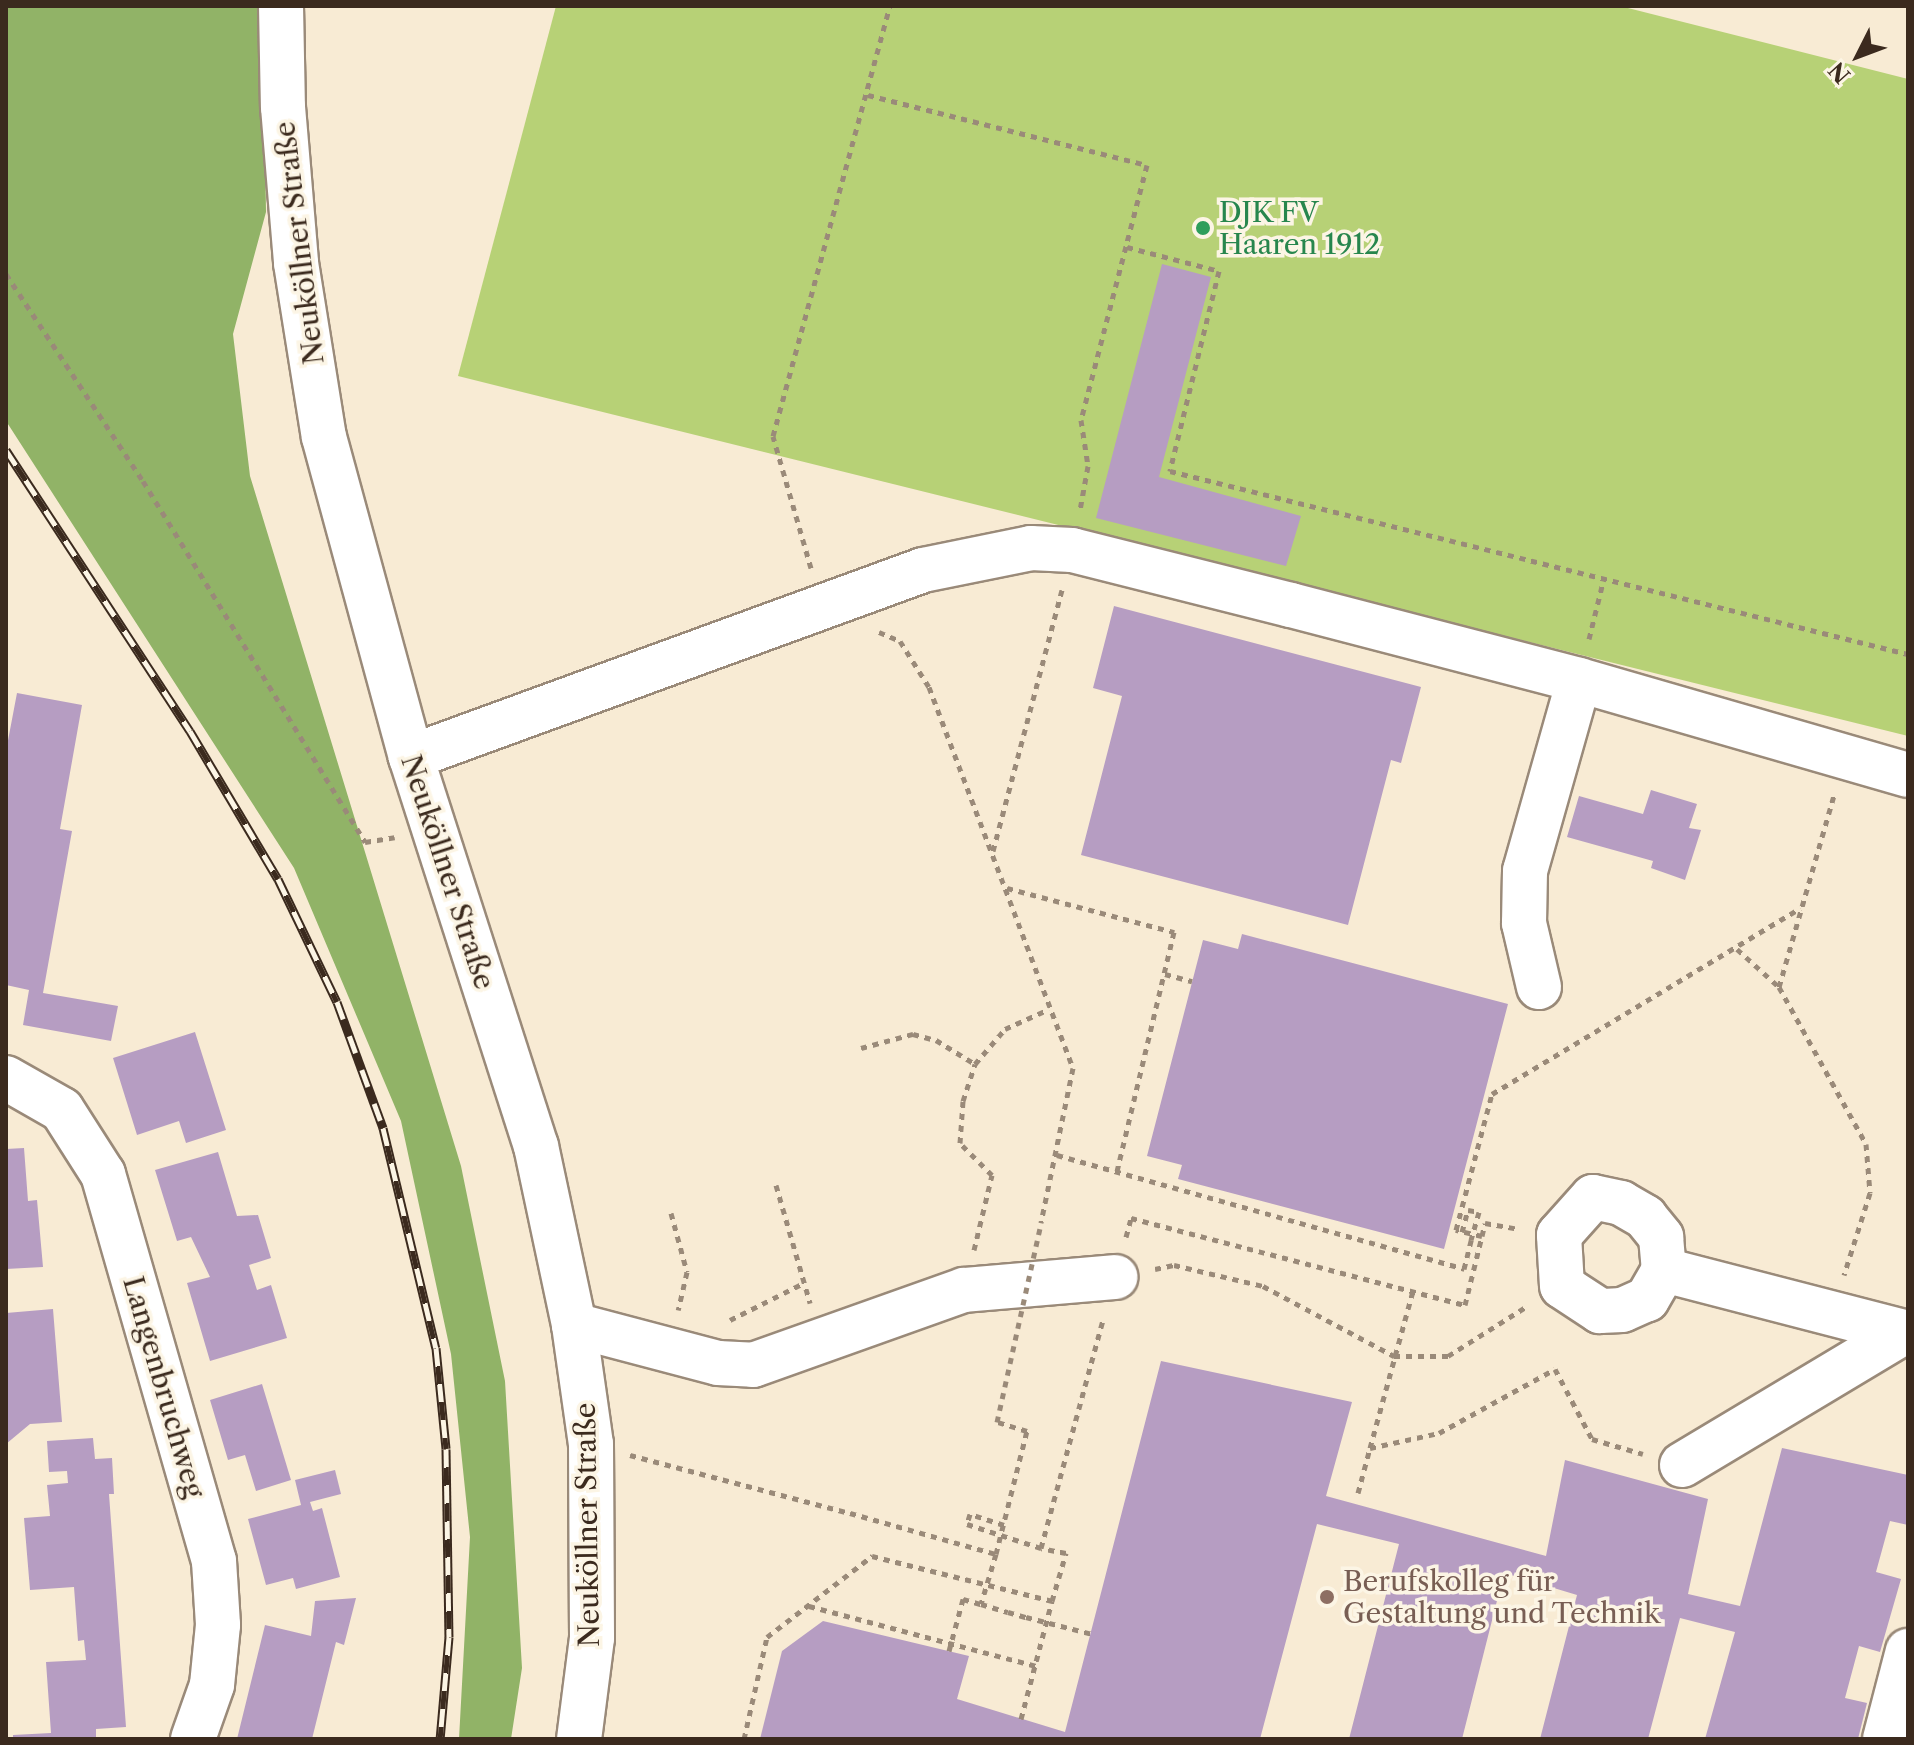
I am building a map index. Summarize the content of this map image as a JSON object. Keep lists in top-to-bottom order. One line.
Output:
{"streets":{"street":["Neuköllner Straße","Langenbruchweg"]},"places":["DJK FV Haaren 1912","Berufskolleg für Gestaltung und Technik"],"north":"bottom left"}
